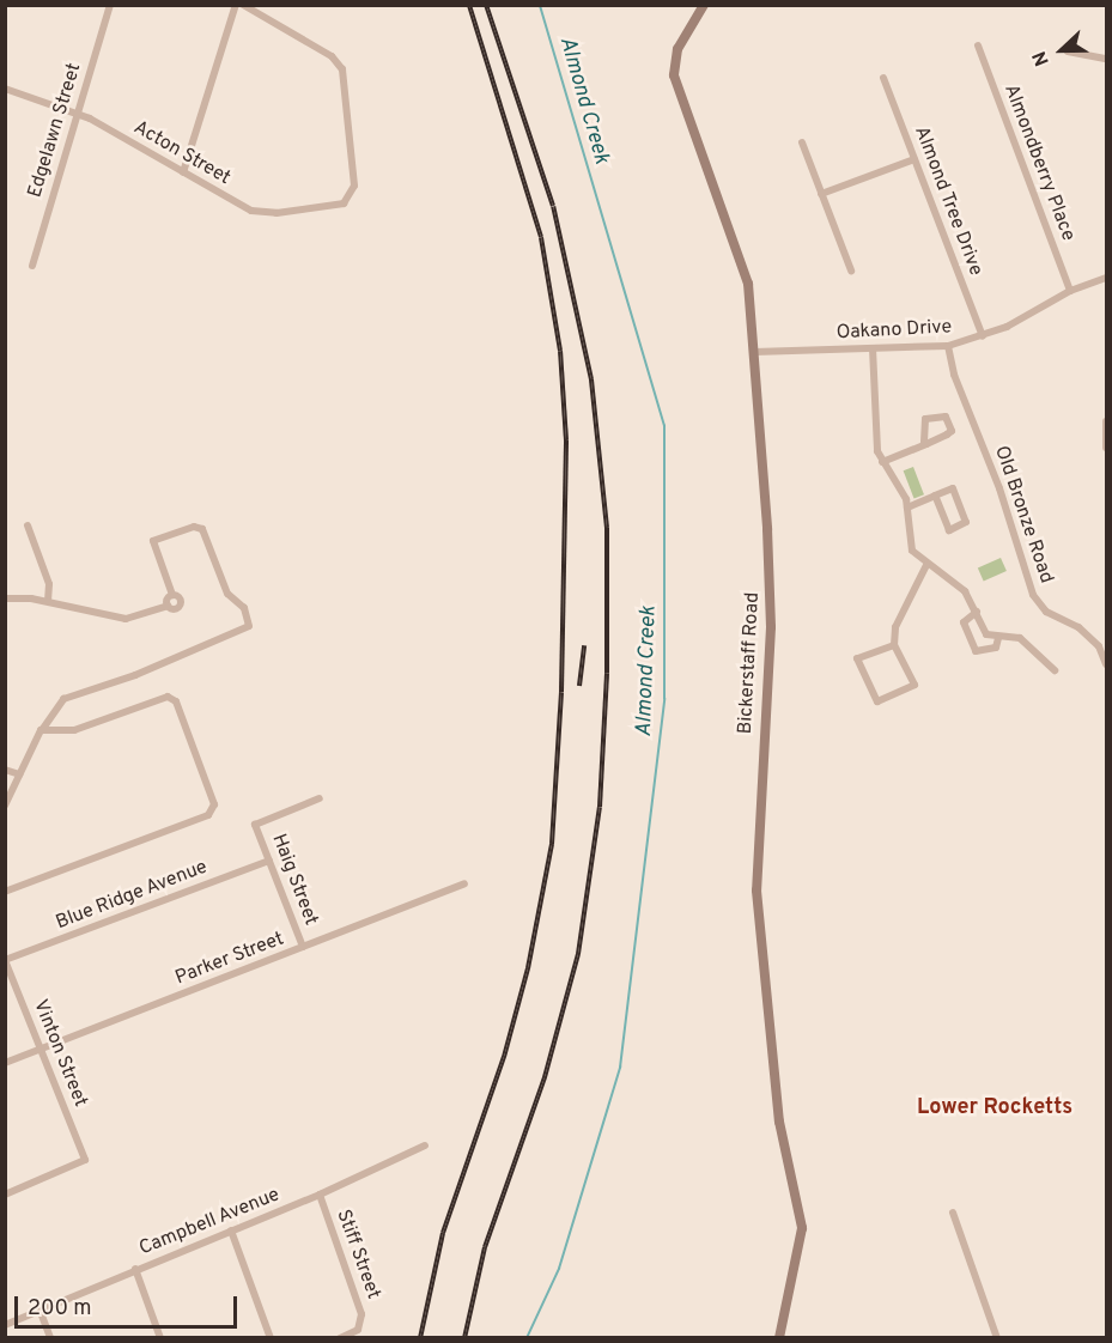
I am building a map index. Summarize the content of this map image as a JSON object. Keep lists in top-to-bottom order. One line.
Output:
{"streets":{"street":["Edgelawn Street","Acton Street","Almondberry Place","Almond Tree Drive","Oakano Drive","Old Bronze Road","Bickerstaff Road","Haig Street","Blue Ridge Avenue","Parker Street","Vinton Street","Campbell Avenue","Stiff Street"]},"crossings":[["Edgelawn Street","Acton Street"],["Almondberry Place","Oakano Drive"],["Almond Tree Drive","Oakano Drive"],["Oakano Drive","Old Bronze Road"],["Oakano Drive","Bickerstaff Road"],["Haig Street","Blue Ridge Avenue"],["Haig Street","Parker Street"],["Blue Ridge Avenue","Vinton Street"],["Parker Street","Vinton Street"],["Campbell Avenue","Stiff Street"]],"districts":["Lower Rocketts"],"water":["Almond Creek"],"scale_bar":"200 m","north":"left"}
